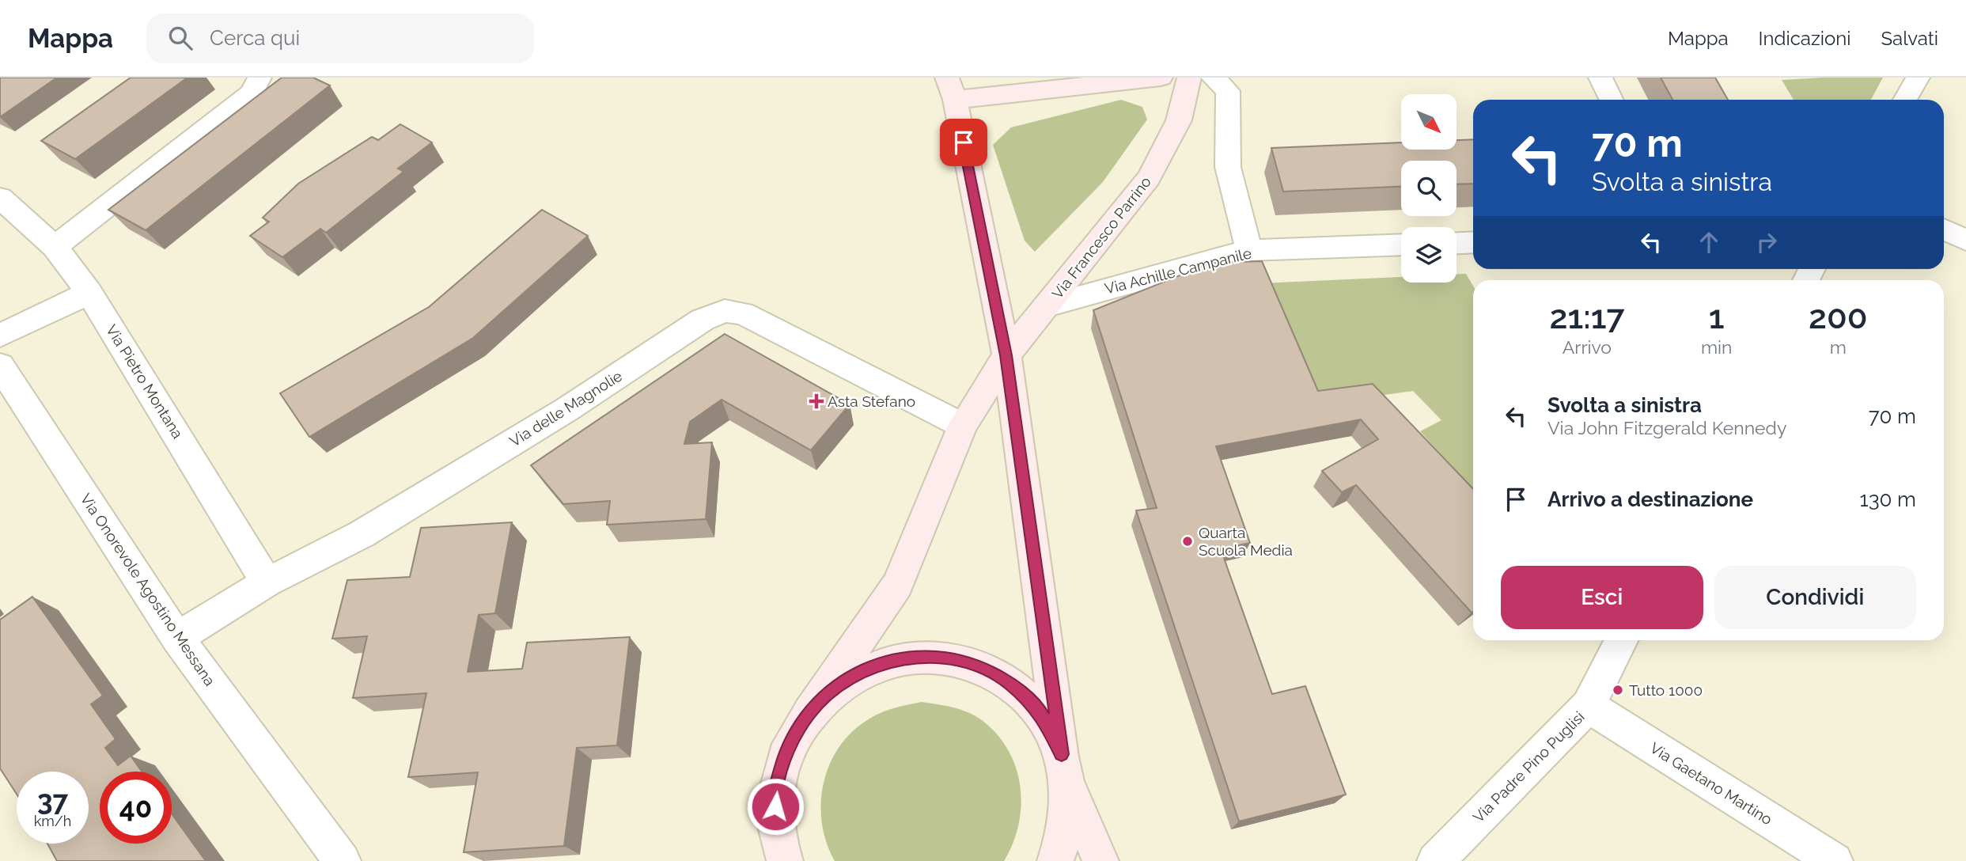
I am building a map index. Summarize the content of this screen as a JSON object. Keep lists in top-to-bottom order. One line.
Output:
{"streets":{"street":["Via Francesco Parrino","Via Achille Campanile","Via Pietro Montana","Via delle Magnolie","Via Onorevole Agostino Messana","Via Padre Pino Puglisi","Via Gaetano Martino"]},"crossings":[["Via Francesco Parrino","Via Achille Campanile"],["Via Francesco Parrino","Via delle Magnolie"],["Via Pietro Montana","Via delle Magnolie"],["Via delle Magnolie","Via Onorevole Agostino Messana"],["Via Padre Pino Puglisi","Via Gaetano Martino"]],"places":{"health":["Asta Stefano"],"other":["Quarta Scuola Media","Tutto 1000"]},"north":"bottom right","page":{"header":"Mappa","search":"Cerca qui","nav":["Mappa","Indicazioni","Salvati"],"turn":["70 m","Svolta a sinistra"],"eta":["21:17","Arrivo","1","min","200","m"],"list":[{"name":"Svolta a sinistra","note":"Via John Fitzgerald Kennedy","value":"70 m"},{"name":"Arrivo a destinazione","value":"130 m"}],"buttons":["Esci","Condividi"],"speed":"37 km/h","limit":"40"}}
